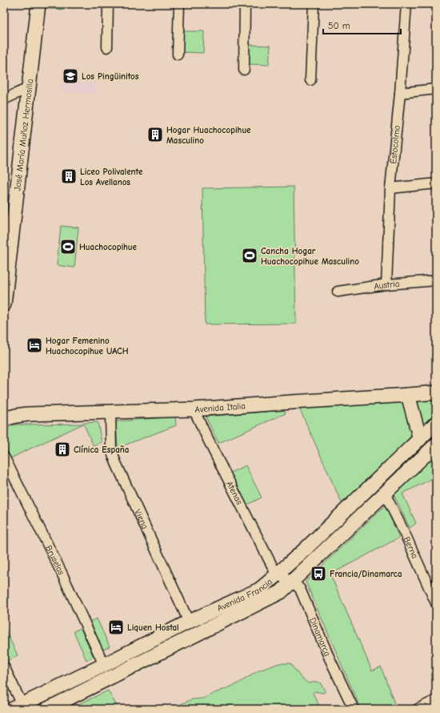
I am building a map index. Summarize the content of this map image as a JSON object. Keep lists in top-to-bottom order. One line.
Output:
{"streets":{"main road":["José María Muñoz Hermosilla","Avenida Italia","Avenida Francia"],"street":["Estocolmo","Austria","Atenas","Viena","Berna","Bruselas","Dinamarca"]},"crossings":[["Estocolmo","Austria"],["Avenida Italia","Atenas"],["Avenida Italia","Viena"],["Atenas","Avenida Francia"],["Viena","Avenida Francia"],["Berna","Avenida Francia"],["Bruselas","Avenida Francia"],["Avenida Francia","Dinamarca"]],"places":{"school or university":["Los Pingüinitos"],"building":["Hogar Huachocopihue Masculino","Liceo Polivalente Los Avellanos","Clínica España"],"sports":["Huachocopihue","Cancha Hogar Huachocopihue Masculino"],"hotel":["Hogar Femenino Huachocopihue UACH","Liquen Hostal"],"bus stop":["Francia/Dinamarca"]},"scale_bar":"50 m"}
